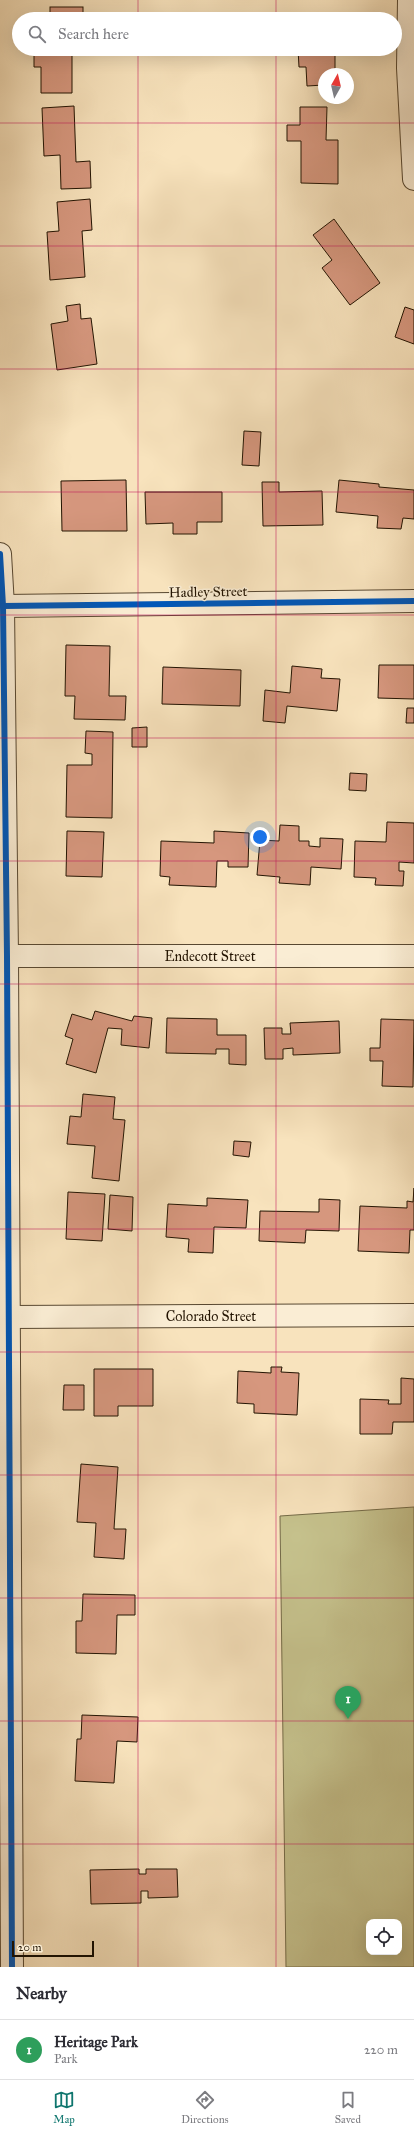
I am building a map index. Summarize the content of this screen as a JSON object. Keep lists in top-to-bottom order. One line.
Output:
{"streets":{"street":["Hadley Street","Endecott Street","Colorado Street"]},"scale_bar":"20 m","north":"top","page":{"search":"Search here","pins":"1","scale":"20 m","heading":"Nearby","list":[{"mark":"1","name":"Heritage Park","note":"Park","value":"220 m"}],"nav":["Map","Directions","Saved"]}}
